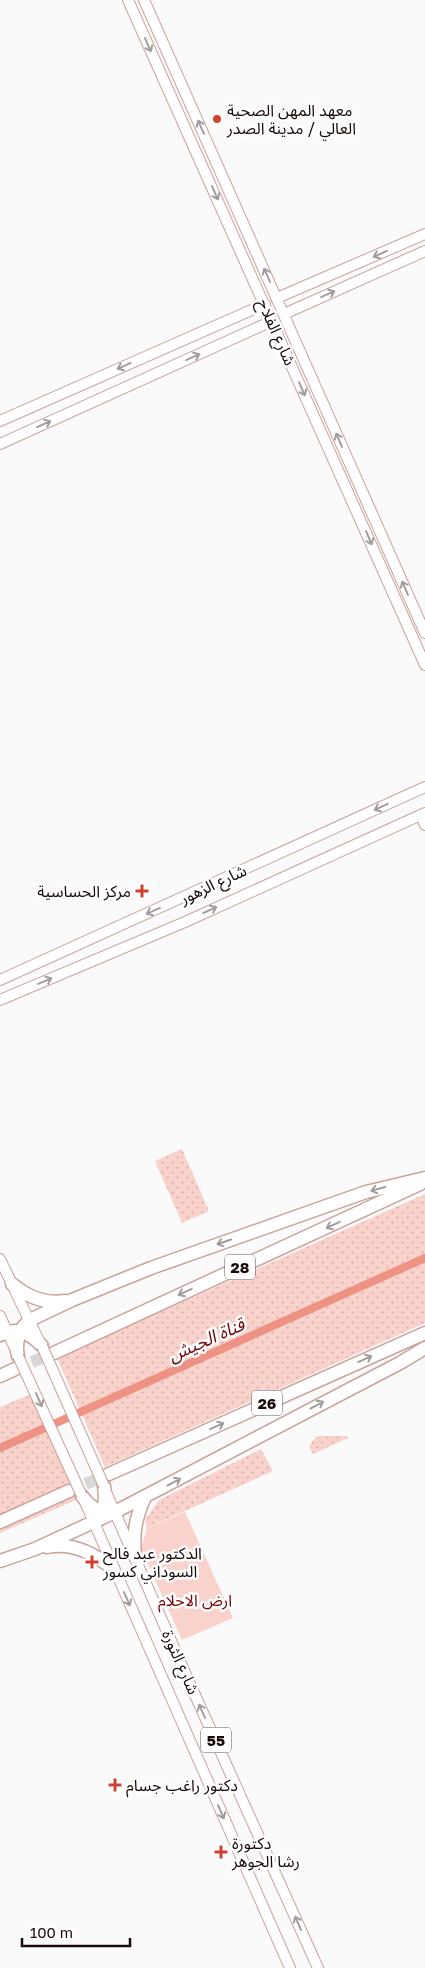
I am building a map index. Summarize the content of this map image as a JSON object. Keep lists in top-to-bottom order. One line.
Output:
{"streets":{"highway":["28","26"],"main road":["شارع الفلاح","شارع الزهور","شارع الثورة","55"]},"water":["قناة الجيش"],"parks":["ارض الاحلام"],"places":{"other":["معهد المهن الصحية العالي / مدينة الصدر"],"health":["مركز الحساسية","الدكتور عبد فالح السوداني كسور","دكتور راغب جسام","دكتورة رشا الجوهر"]},"scale_bar":"100 m"}
